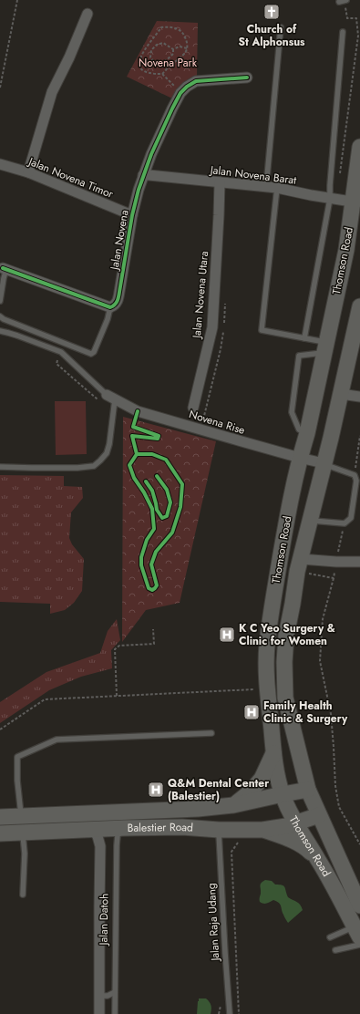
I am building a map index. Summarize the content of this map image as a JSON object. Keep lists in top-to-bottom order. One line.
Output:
{"streets":{"main road":["Thomson Road","Balestier Road"],"street":["Jalan Novena Barat","Jalan Novena Timor","Jalan Novena","Jalan Novena Utara","Novena Rise","Jalan Datoh"],"lane":["Jalan Raja Udang"]},"crossings":[["Jalan Novena Barat","Jalan Novena"],["Jalan Novena Barat","Thomson Road"],["Jalan Novena Barat","Jalan Novena Utara"],["Jalan Novena Timor","Jalan Novena"],["Thomson Road","Novena Rise"],["Thomson Road","Balestier Road"],["Balestier Road","Jalan Datoh"],["Balestier Road","Jalan Raja Udang"]],"parks":["Novena Park"],"places":{"church":["Church of St Alphonsus"],"hospital":["K C Yeo Surgery & Clinic for Women","Family Health Clinic & Surgery","Q&M Dental Center (Balestier)"]}}
